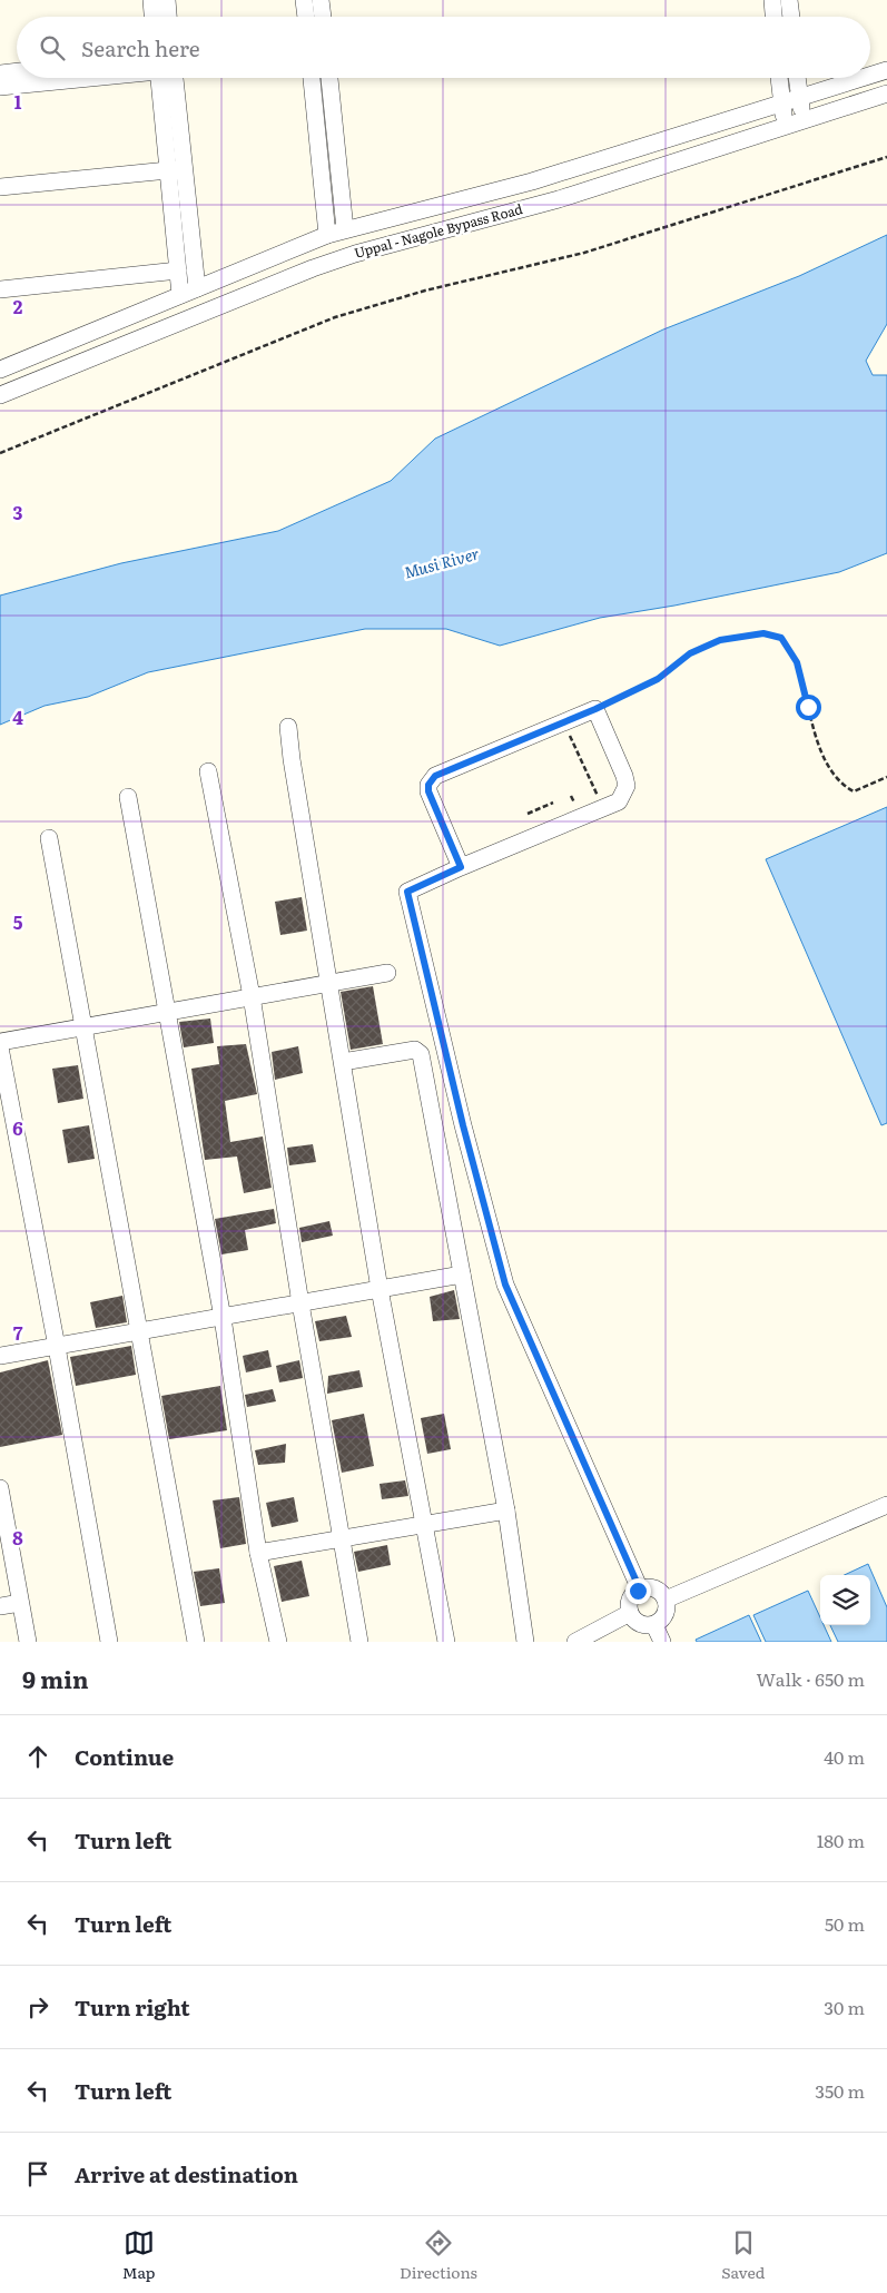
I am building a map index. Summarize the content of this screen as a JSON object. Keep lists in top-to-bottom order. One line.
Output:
{"streets":{"street":["Uppal - Nagole Bypass Road"]},"water":["Musi River"],"page":{"search":"Search here","heading":["9 min","Walk · 650 m"],"list":[["Continue","40 m"],["Turn left","180 m"],["Turn left","50 m"],["Turn right","30 m"],["Turn left","350 m"],"Arrive at destination"],"nav":["Map","Directions","Saved"]},"grid":{"rows":["1","2","3","4","5","6","7","8"]}}
